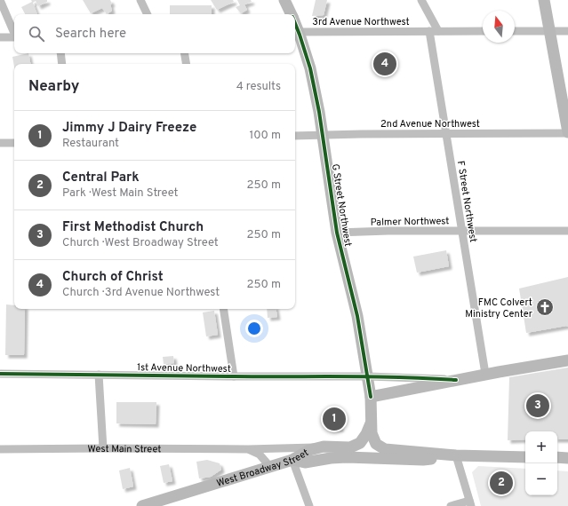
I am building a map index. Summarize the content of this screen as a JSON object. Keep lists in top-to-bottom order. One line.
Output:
{"streets":{"main road":["G Street Northwest","West Broadway Street"],"street":["3rd Avenue Northwest","2nd Avenue Northwest","F Street Northwest","Palmer Northwest","1st Avenue Northwest","West Main Street"]},"crossings":[["3rd Avenue Northwest","F Street Northwest"],["3rd Avenue Northwest","G Street Northwest"],["2nd Avenue Northwest","F Street Northwest"],["2nd Avenue Northwest","G Street Northwest"],["F Street Northwest","Palmer Northwest"],["G Street Northwest","Palmer Northwest"],["G Street Northwest","1st Avenue Northwest"],["G Street Northwest","West Broadway Street"],["West Main Street","West Broadway Street"]],"places":{"church":["FMC Colvert Ministry Center"]},"north":"top","page":{"search":"Search here","pins":["4","3","1","2"],"heading":["Nearby","4 results"],"list":[{"mark":"1","name":"Jimmy J Dairy Freeze","note":"Restaurant","value":"100 m"},{"mark":"2","name":"Central Park","note":"Park · West Main Street","value":"250 m"},{"mark":"3","name":"First Methodist Church","note":"Church · West Broadway Street","value":"250 m"},{"mark":"4","name":"Church of Christ","note":"Church · 3rd Avenue Northwest","value":"250 m"}],"map_buttons":["+","−"]}}
